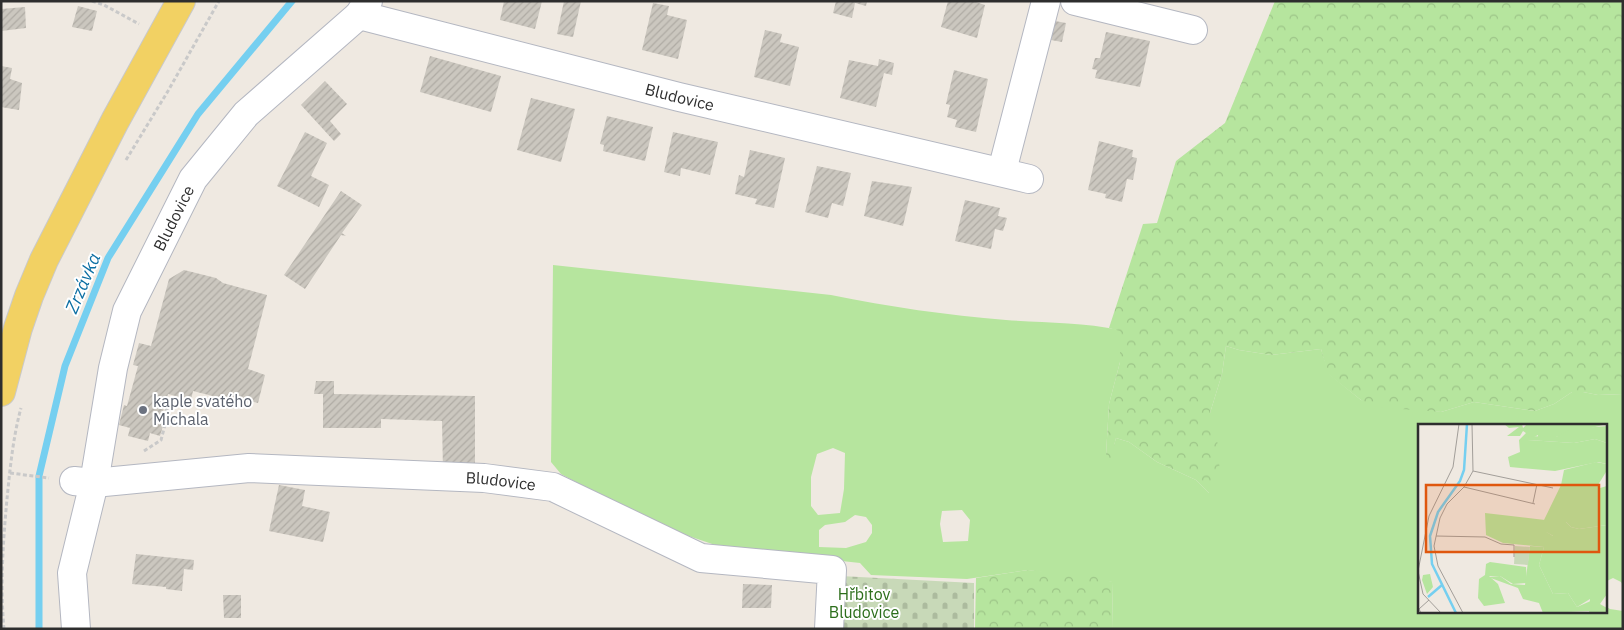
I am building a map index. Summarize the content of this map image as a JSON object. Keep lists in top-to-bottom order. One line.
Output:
{"streets":{"street":["Bludovice"]},"water":["Zrzávka"],"parks":["Hřbitov Bludovice"],"places":["kaple svatého Michala"]}
